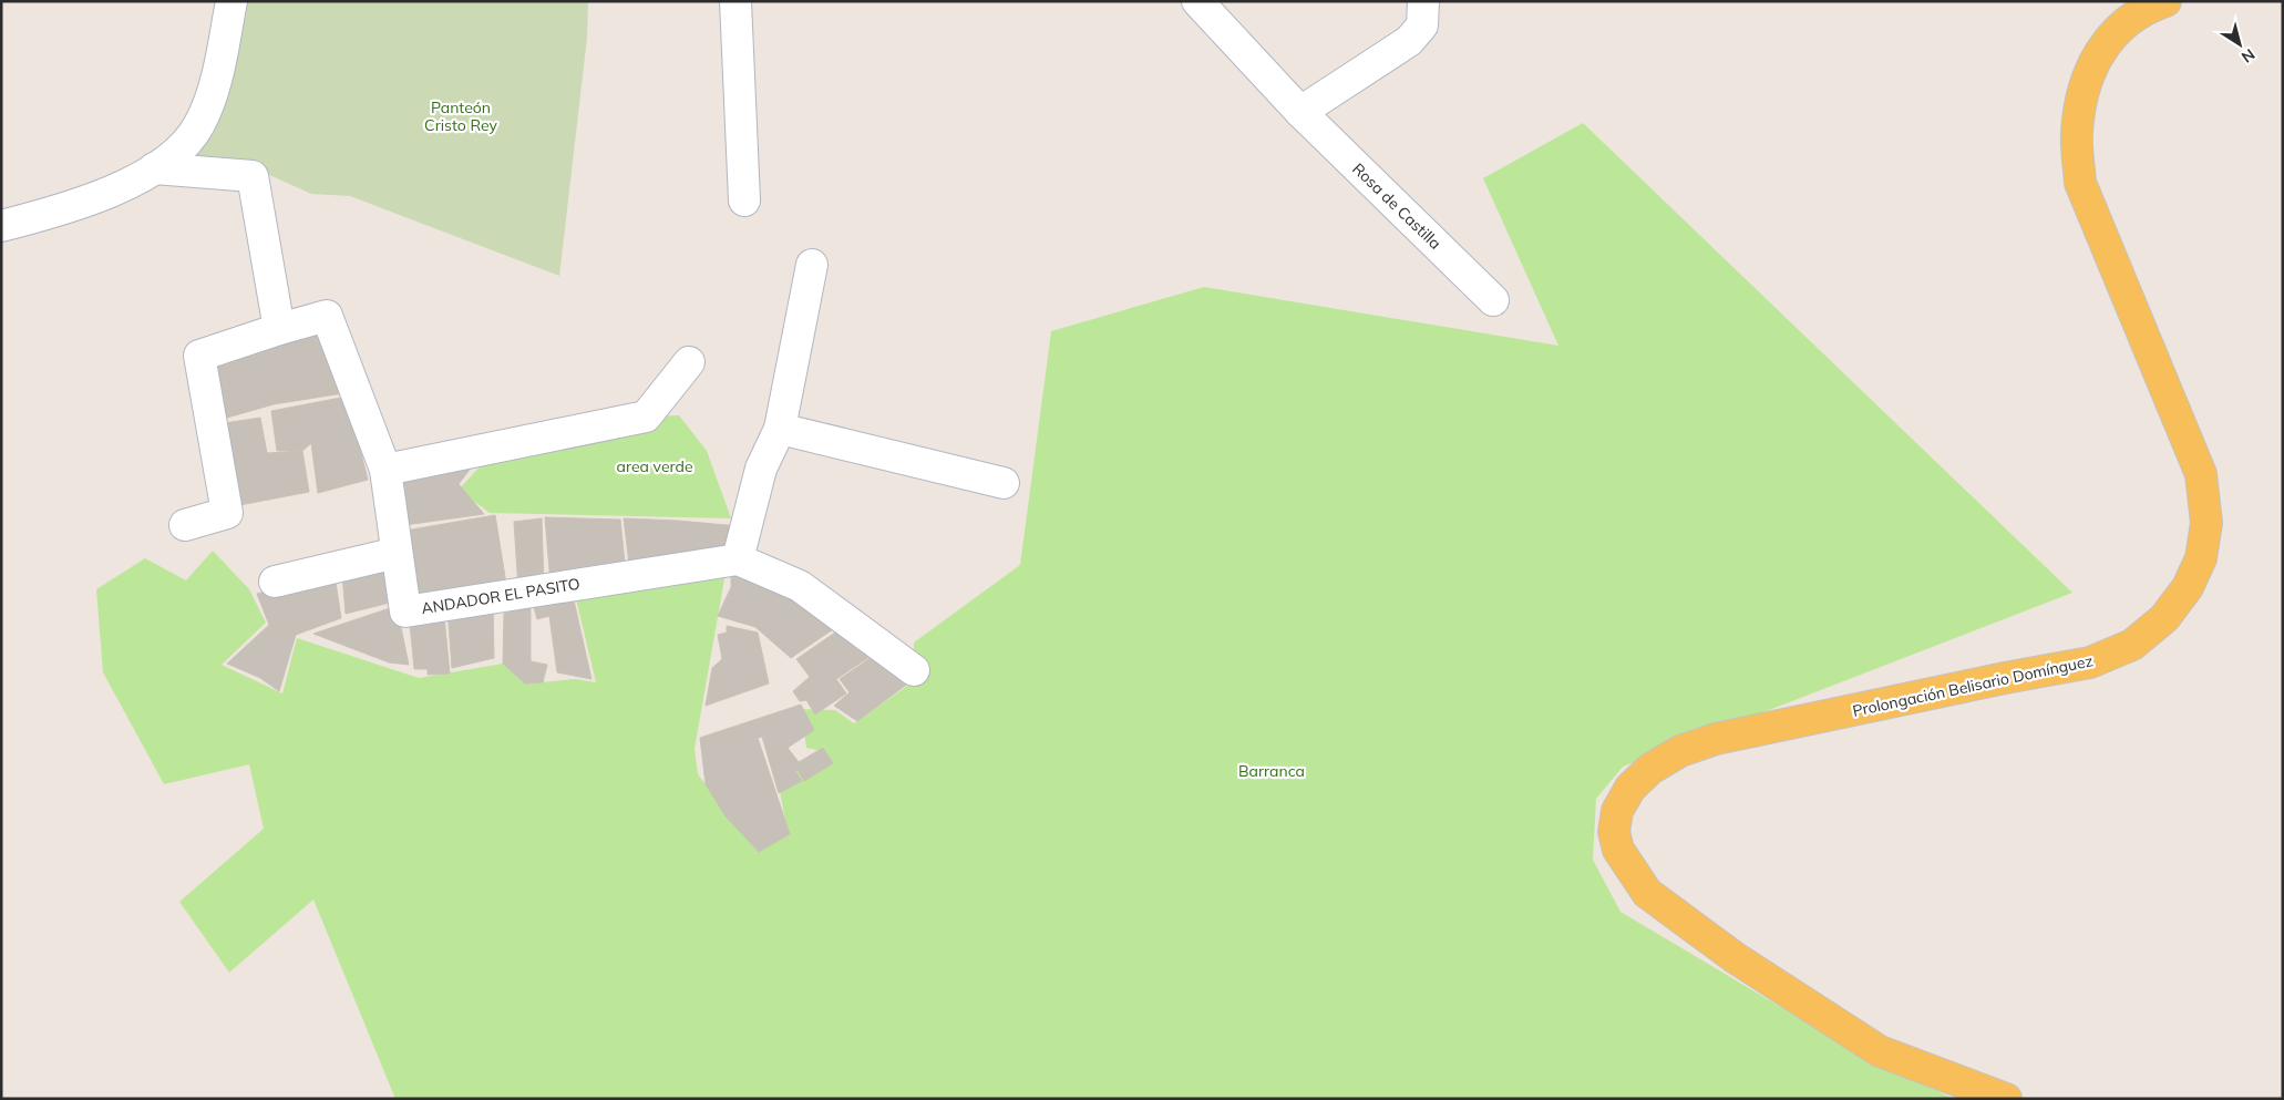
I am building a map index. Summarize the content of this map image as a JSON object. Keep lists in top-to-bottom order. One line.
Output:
{"streets":{"main road":["Prolongación Belisario Domínguez"],"street":["Rosa de Castilla","ANDADOR EL PASITO"]},"parks":["Panteón Cristo Rey","area verde","Barranca"],"north":"bottom right"}
